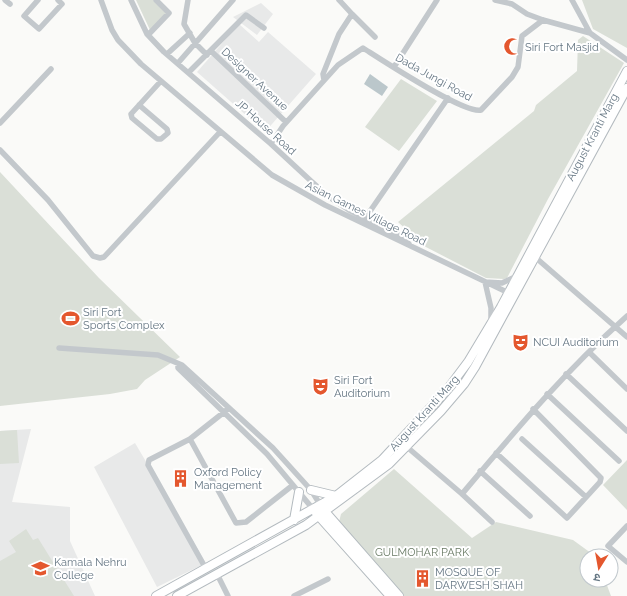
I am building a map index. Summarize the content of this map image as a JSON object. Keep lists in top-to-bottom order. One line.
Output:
{"streets":{"main road":["August Kranti Marg"],"street":["Dada Jungi Road","Designer Avenue","JP House Road","Asian Games Village Road"]},"crossings":[["JP House Road","Asian Games Village Road"],["August Kranti Marg","Asian Games Village Road"]],"parks":["GULMOHAR PARK"],"places":{"mosque":["Siri Fort Masjid"],"sports":["Siri Fort Sports Complex"],"theatre":["NCUI Auditorium","Siri Fort Auditorium"],"building":["Oxford Policy Management","MOSQUE OF DARWESH SHAH"],"school or university":["Kamala Nehru College"]},"north":"bottom"}
